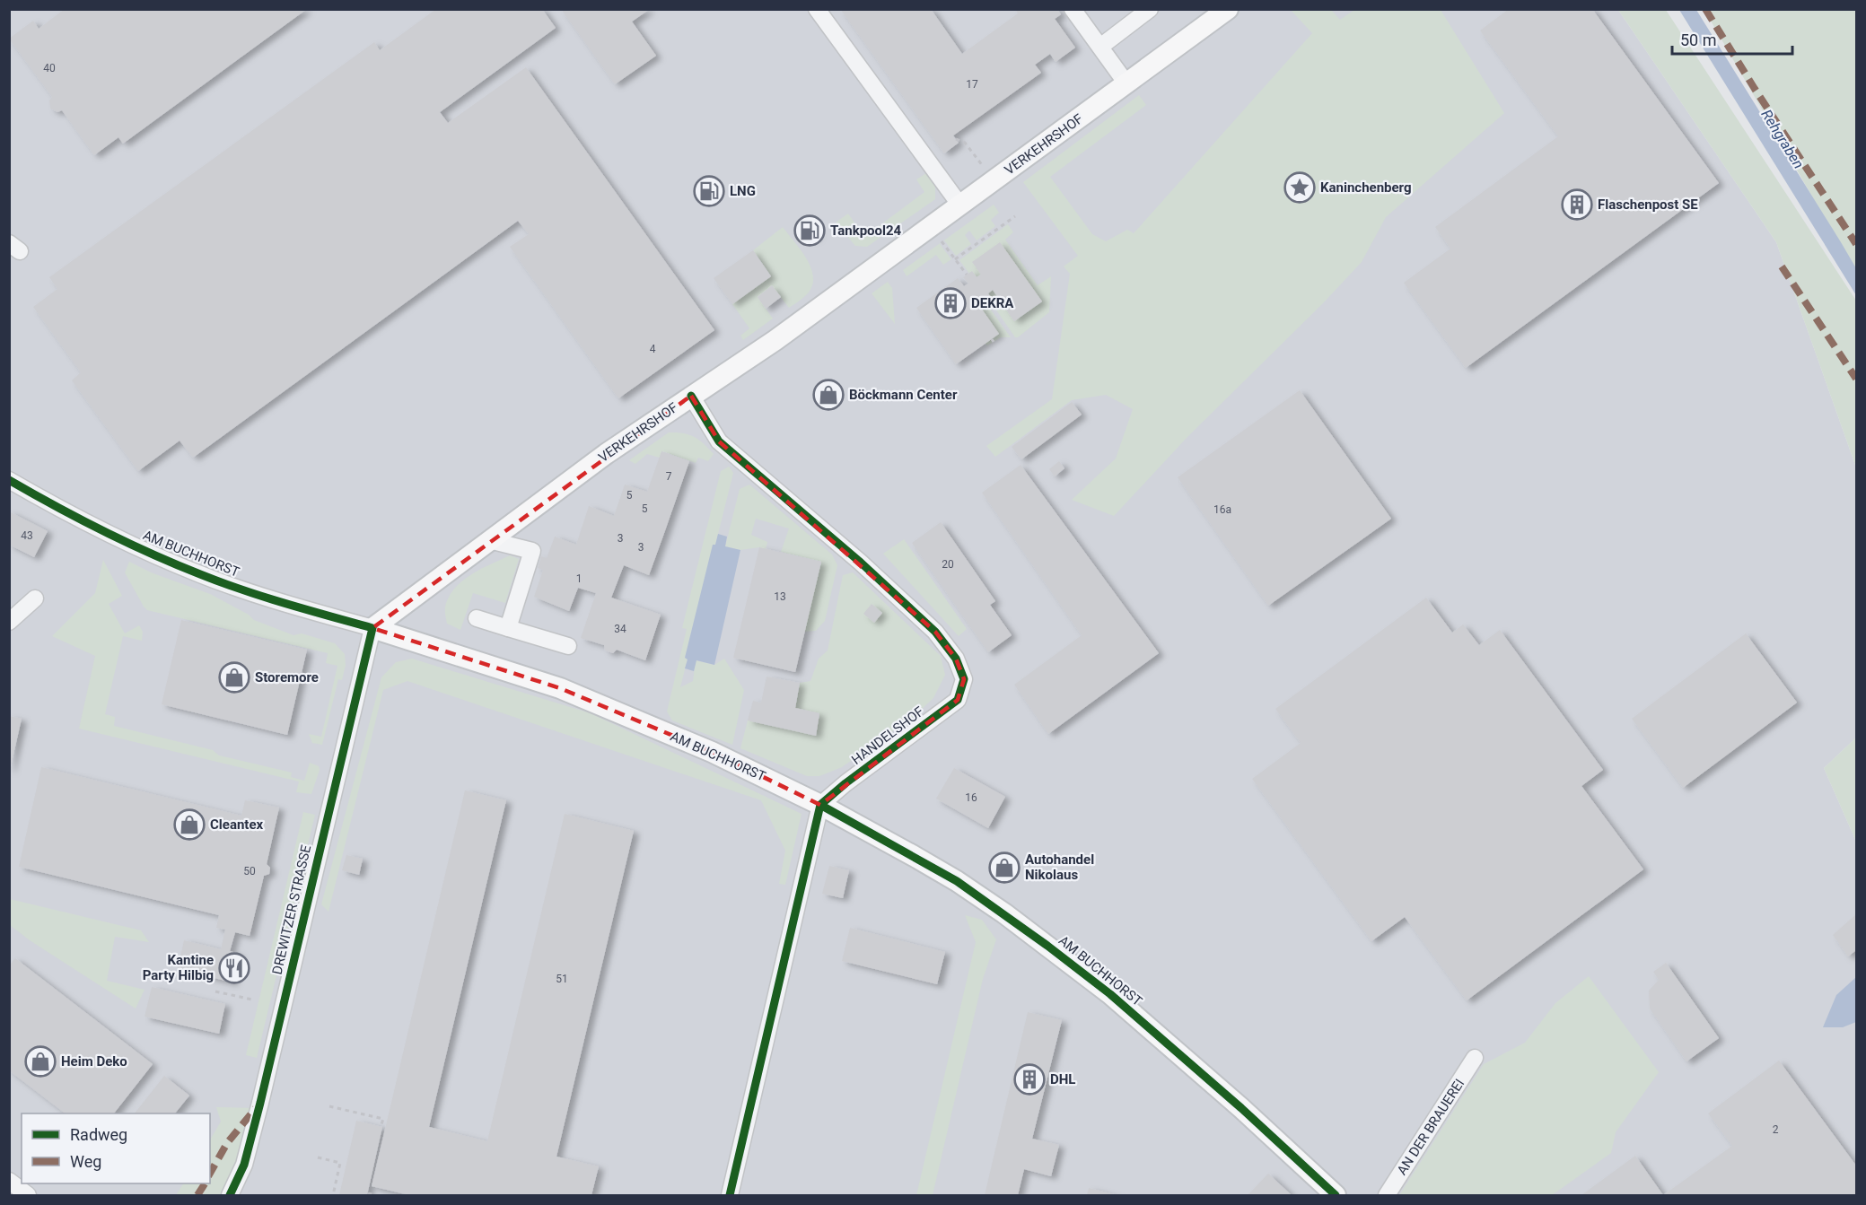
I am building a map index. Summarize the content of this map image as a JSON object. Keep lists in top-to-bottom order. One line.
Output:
{"streets":{"main road":["VERKEHRSHOF","AM BUCHHORST"],"street":["HANDELSHOF","DREWITZER STRASSE","AN DER BRAUEREI"]},"crossings":[["VERKEHRSHOF","AM BUCHHORST"],["VERKEHRSHOF","HANDELSHOF"],["VERKEHRSHOF","DREWITZER STRASSE"],["AM BUCHHORST","HANDELSHOF"],["AM BUCHHORST","DREWITZER STRASSE"]],"water":["Rehgraben"],"places":{"place":["Kaninchenberg"],"fuel station":["LNG","Tankpool24"],"building":["Flaschenpost SE","DEKRA","DHL"],"shop":["Böckmann Center","Storemore","Cleantex","Autohandel Nikolaus","Heim Deko"],"restaurant":["Kantine Party Hilbig"]},"house_numbers":["40","17","4","7","5","5","16a","43","3","3","20","1","13","34","16","50","51","2"],"legend":["Radweg","Weg"],"scale_bar":"50 m"}
